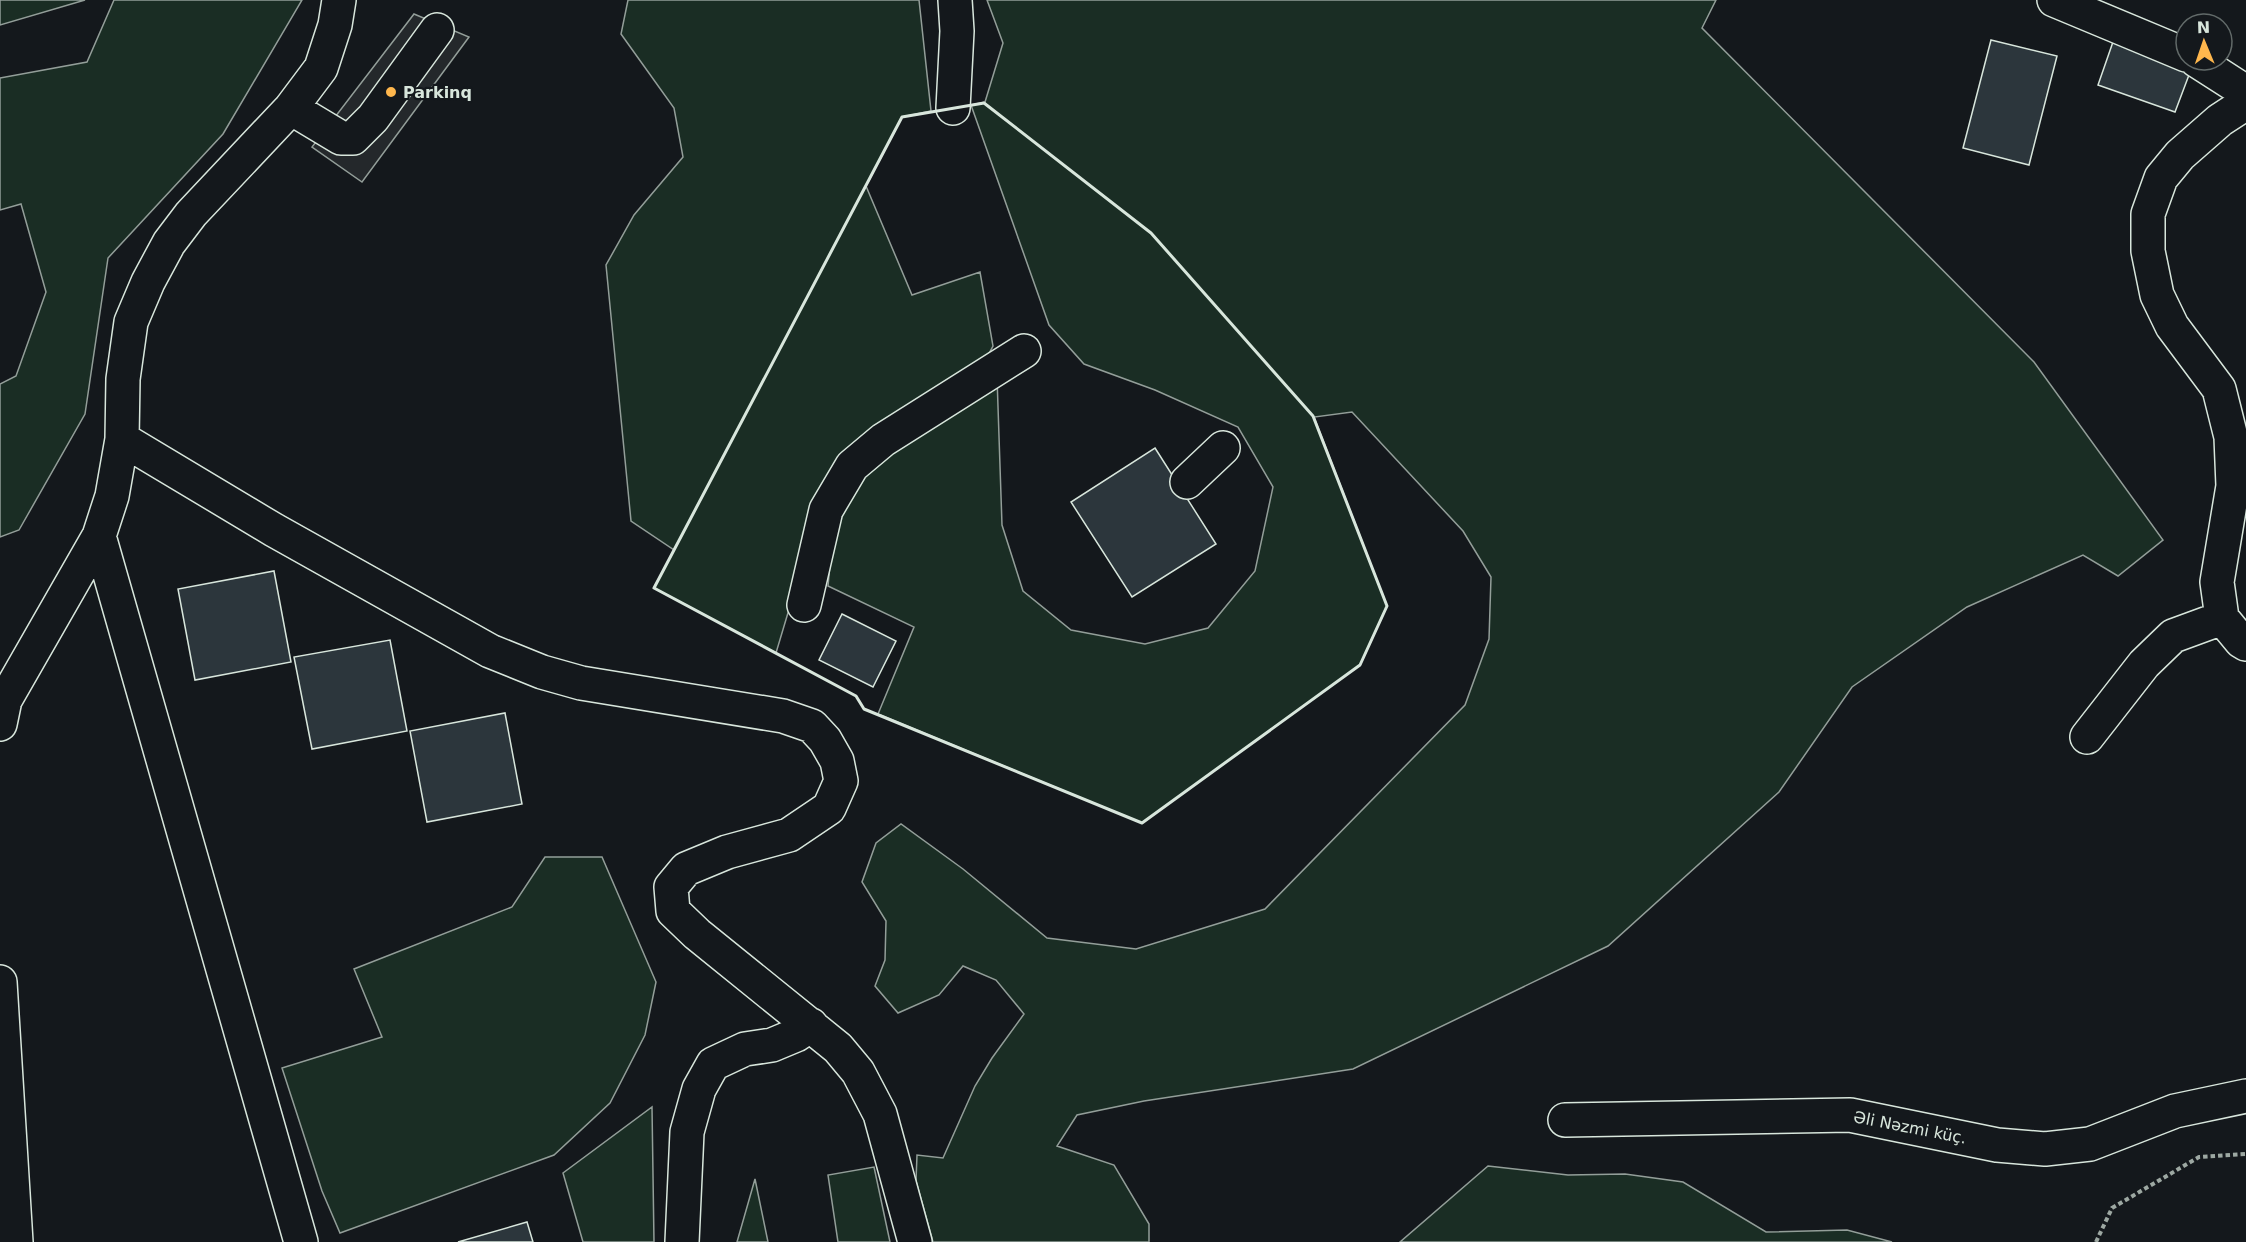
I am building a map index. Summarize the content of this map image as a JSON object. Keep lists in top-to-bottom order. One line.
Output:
{"streets":{"street":["Əli Nəzmi küç."]},"places":["Parkinq"],"north":"top"}
